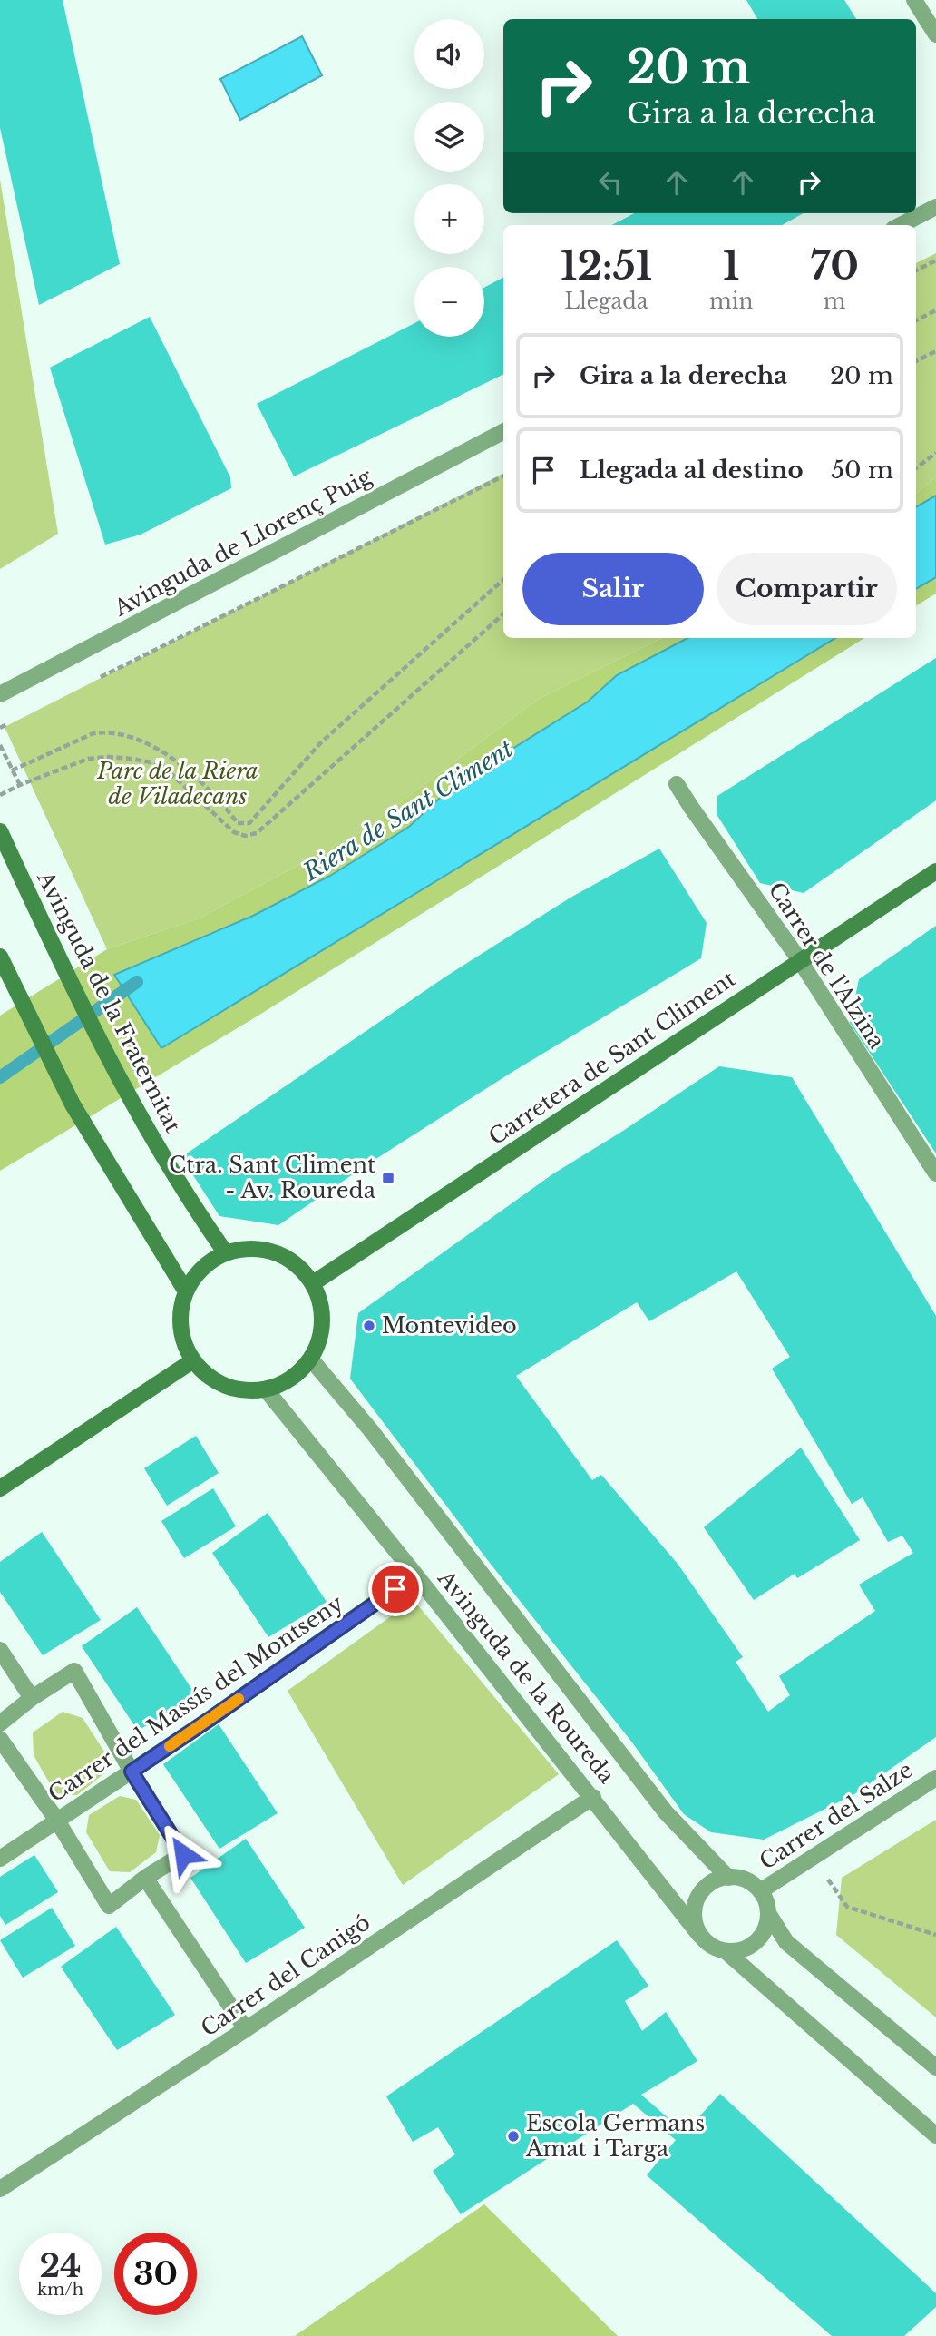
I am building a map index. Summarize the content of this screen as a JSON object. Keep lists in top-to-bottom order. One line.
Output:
{"streets":{"street":["Avinguda de Llorenç Puig","Carrer de l'Alzina","Avinguda de la Fraternitat","Carretera de Sant Climent","Avinguda de la Roureda","Carrer del Massís del Montseny","Carrer del Salze","Carrer del Canigó"]},"crossings":[["Carrer de l'Alzina","Carretera de Sant Climent"],["Avinguda de la Fraternitat","Carretera de Sant Climent"],["Avinguda de la Fraternitat","Avinguda de la Roureda"],["Carretera de Sant Climent","Avinguda de la Roureda"],["Avinguda de la Roureda","Carrer del Massís del Montseny"],["Avinguda de la Roureda","Carrer del Salze"],["Avinguda de la Roureda","Carrer del Canigó"]],"water":["Riera de Sant Climent"],"parks":["Parc de la Riera de Viladecans"],"places":{"transit":["Ctra. Sant Climent - Av. Roureda"],"other":["Montevideo","Escola Germans Amat i Targa"]},"page":{"map_buttons":["+","−"],"turn":["20 m","Gira a la derecha"],"eta":["12:51","Llegada","1","min","70","m"],"list":[{"name":"Gira a la derecha","value":"20 m"},{"name":"Llegada al destino","value":"50 m"}],"buttons":["Salir","Compartir"],"speed":"24 km/h","limit":"30"}}
